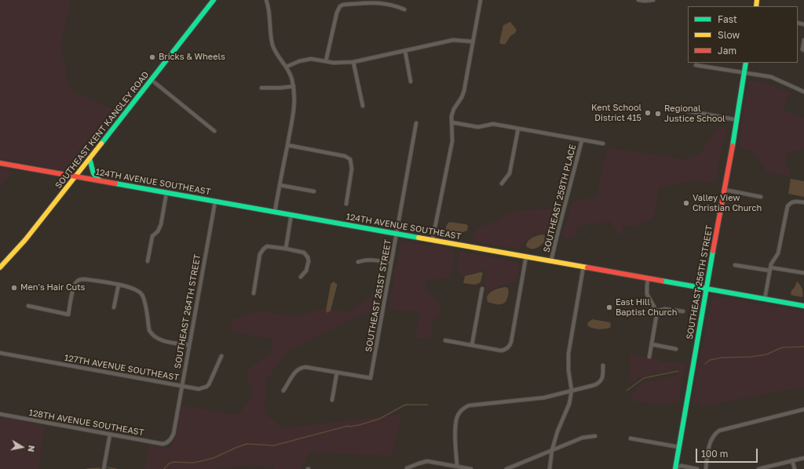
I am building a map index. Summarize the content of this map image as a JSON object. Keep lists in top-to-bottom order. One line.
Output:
{"streets":{"street":["SOUTHEAST KENT KANGLEY ROAD","124TH AVENUE SOUTHEAST","SOUTHEAST 258TH PLACE","SOUTHEAST 256TH STREET","SOUTHEAST 261ST STREET","SOUTHEAST 264TH STREET","127TH AVENUE SOUTHEAST","128TH AVENUE SOUTHEAST"]},"crossings":[["SOUTHEAST KENT KANGLEY ROAD","124TH AVENUE SOUTHEAST"],["124TH AVENUE SOUTHEAST","SOUTHEAST 258TH PLACE"],["124TH AVENUE SOUTHEAST","SOUTHEAST 256TH STREET"],["124TH AVENUE SOUTHEAST","SOUTHEAST 261ST STREET"],["124TH AVENUE SOUTHEAST","SOUTHEAST 264TH STREET"],["SOUTHEAST 264TH STREET","127TH AVENUE SOUTHEAST"],["SOUTHEAST 264TH STREET","128TH AVENUE SOUTHEAST"]],"places":["Bricks & Wheels","Kent School District 415","Regional Justice School","Valley View Christian Church","Men's Hair Cuts","East Hill Baptist Church"],"legend":["Fast","Slow","Jam"],"scale_bar":"100 m","north":"right"}
